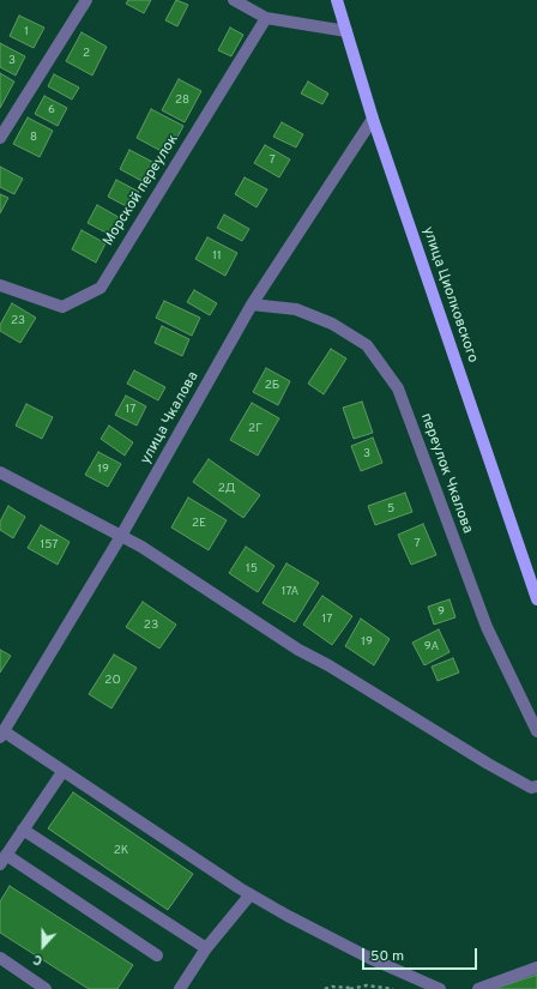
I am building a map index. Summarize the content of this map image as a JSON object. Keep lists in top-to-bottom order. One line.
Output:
{"streets":{"main road":["улица Циолковского"],"street":["Морской переулок","улица Чкалова","переулок Чкалова"]},"crossings":[["улица Циолковского","улица Чкалова"],["улица Чкалова","переулок Чкалова"]],"house_numbers":["1","2","3","28","6","8","7","11","23","2Б","17","2Г","3","19","2Д","5","2Е","7","157","15","17А","9","17","2З","19","9А","2О","2К"],"scale_bar":"50 m","north":"bottom"}
